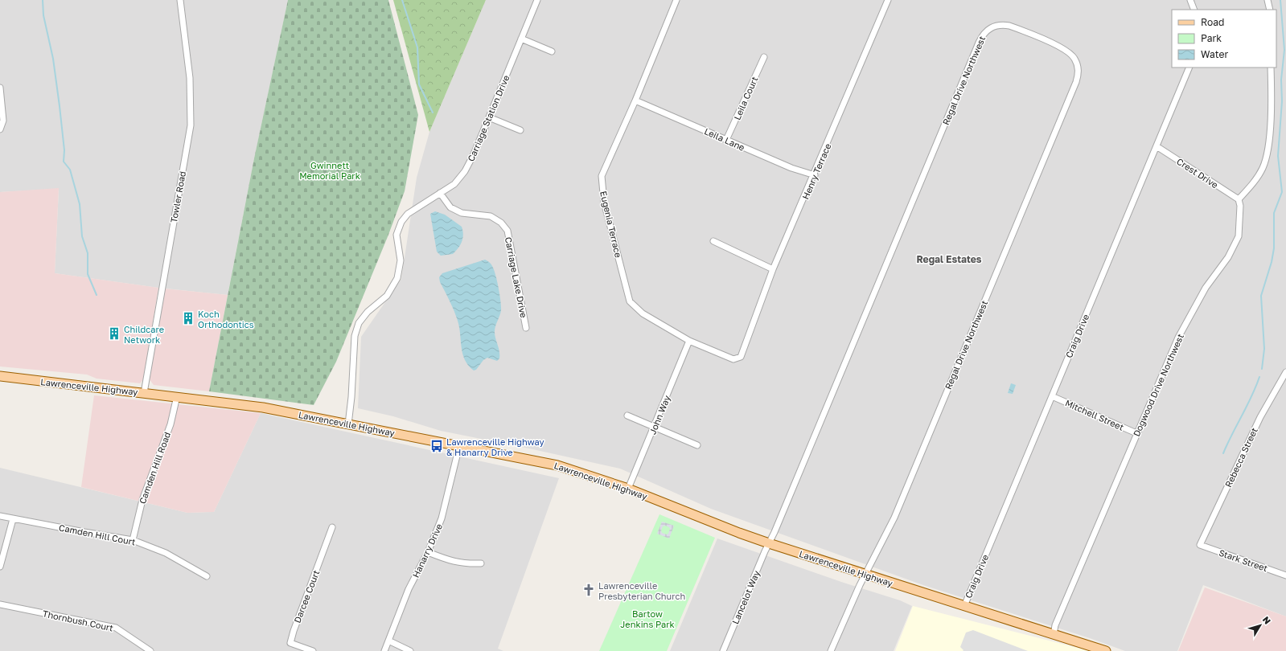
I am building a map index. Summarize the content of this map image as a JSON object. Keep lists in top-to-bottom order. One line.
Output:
{"streets":{"main road":["Lawrenceville Highway"],"street":["Regal Drive Northwest","Leila Court","Carriage Station Drive","Leila Lane","Henry Terrace","Crest Drive","Towler Road","Eugenia Terrace","Carriage Lake Drive","Craig Drive","Dogwood Drive Northwest","John Way","Mitchell Street","Rebecca Street","Camden Hill Road","Camden Hill Court","Hanarry Drive","Stark Street","Darcee Court","Lancelot Way","Thornbush Court"]},"crossings":[["Regal Drive Northwest","Lawrenceville Highway"],["Regal Drive Northwest","Lancelot Way"],["Leila Court","Leila Lane"],["Carriage Station Drive","Carriage Lake Drive"],["Carriage Station Drive","Lawrenceville Highway"],["Leila Lane","Henry Terrace"],["Leila Lane","Eugenia Terrace"],["Henry Terrace","Eugenia Terrace"],["Crest Drive","Craig Drive"],["Crest Drive","Dogwood Drive Northwest"],["Towler Road","Lawrenceville Highway"],["Eugenia Terrace","John Way"],["Craig Drive","Lawrenceville Highway"],["Craig Drive","Mitchell Street"],["Dogwood Drive Northwest","Lawrenceville Highway"],["Dogwood Drive Northwest","Mitchell Street"],["Lawrenceville Highway","John Way"],["Lawrenceville Highway","Camden Hill Road"],["Lawrenceville Highway","Hanarry Drive"],["Lawrenceville Highway","Lancelot Way"],["Rebecca Street","Stark Street"],["Camden Hill Road","Camden Hill Court"]],"districts":["Regal Estates"],"parks":["Gwinnett Memorial Park","Bartow Jenkins Park"],"places":{"building":["Koch Orthodontics","Childcare Network"],"bus stop":["Lawrenceville Highway & Hanarry Drive"],"church":["Lawrenceville Presbyterian Church"]},"legend":["Road","Park","Water"],"north":"top right"}
